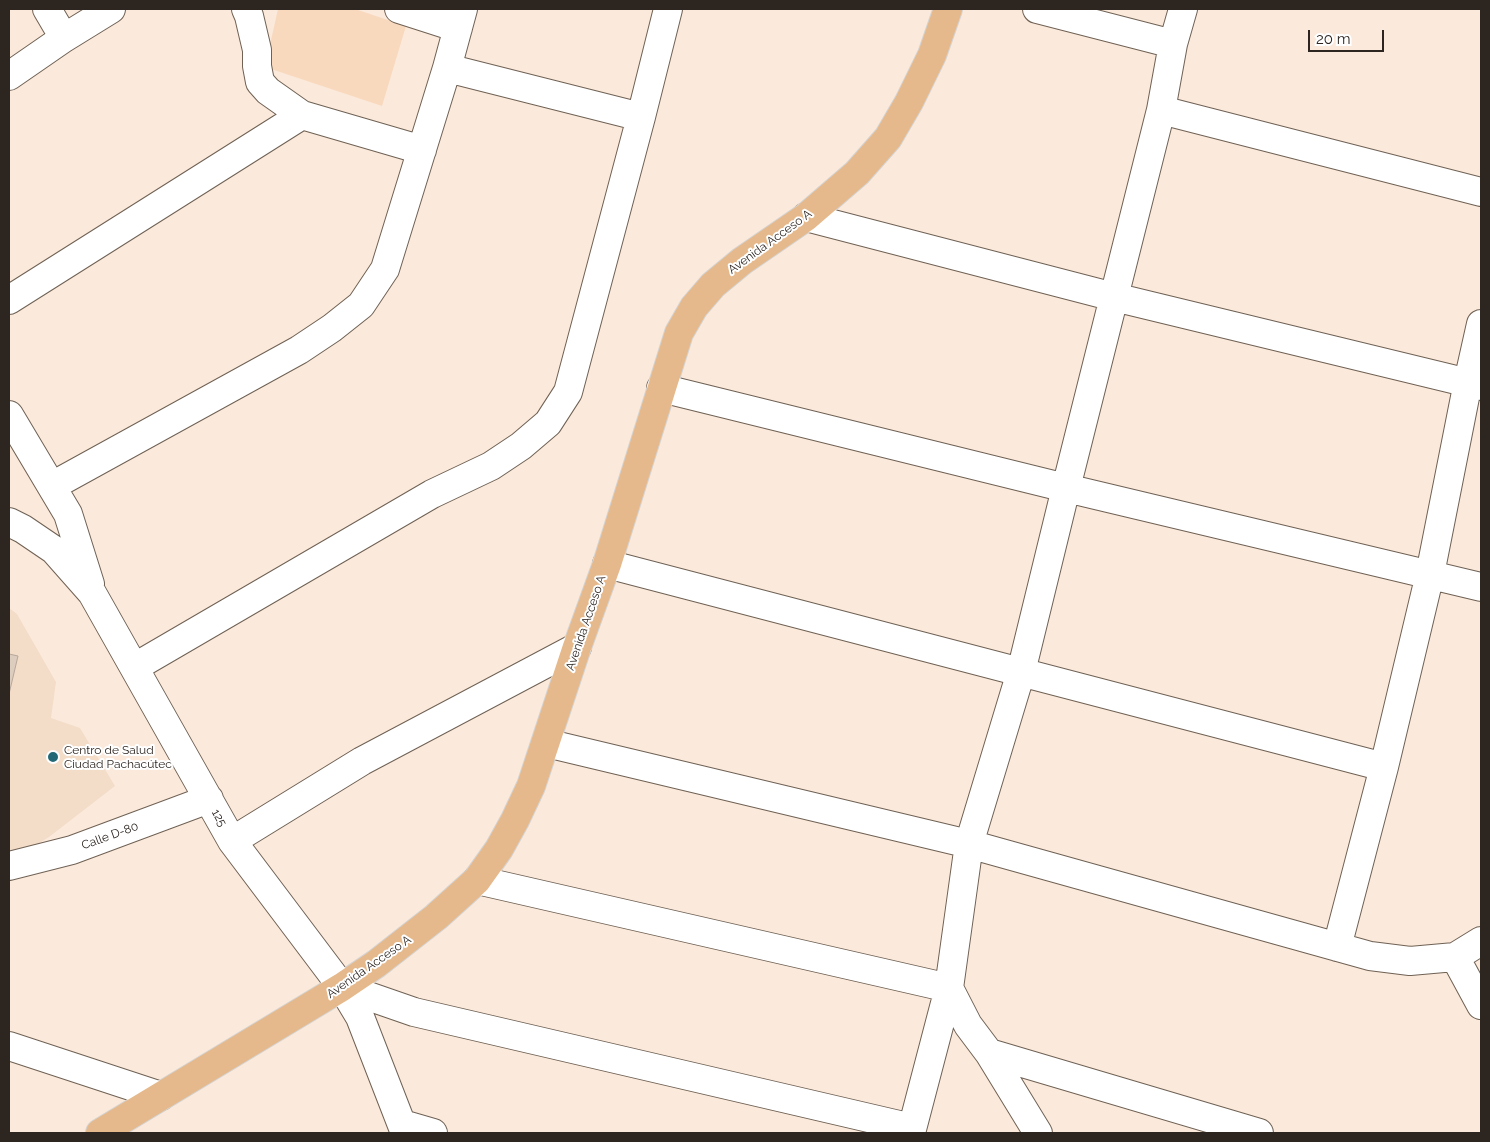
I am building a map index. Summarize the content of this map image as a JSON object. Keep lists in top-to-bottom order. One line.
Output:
{"streets":{"main road":["Avenida Acceso A"],"street":["125","Calle D-80"]},"crossings":[["Avenida Acceso A","125"],["125","Calle D-80"]],"places":["Centro de Salud Ciudad Pachacútec"],"scale_bar":"20 m"}
